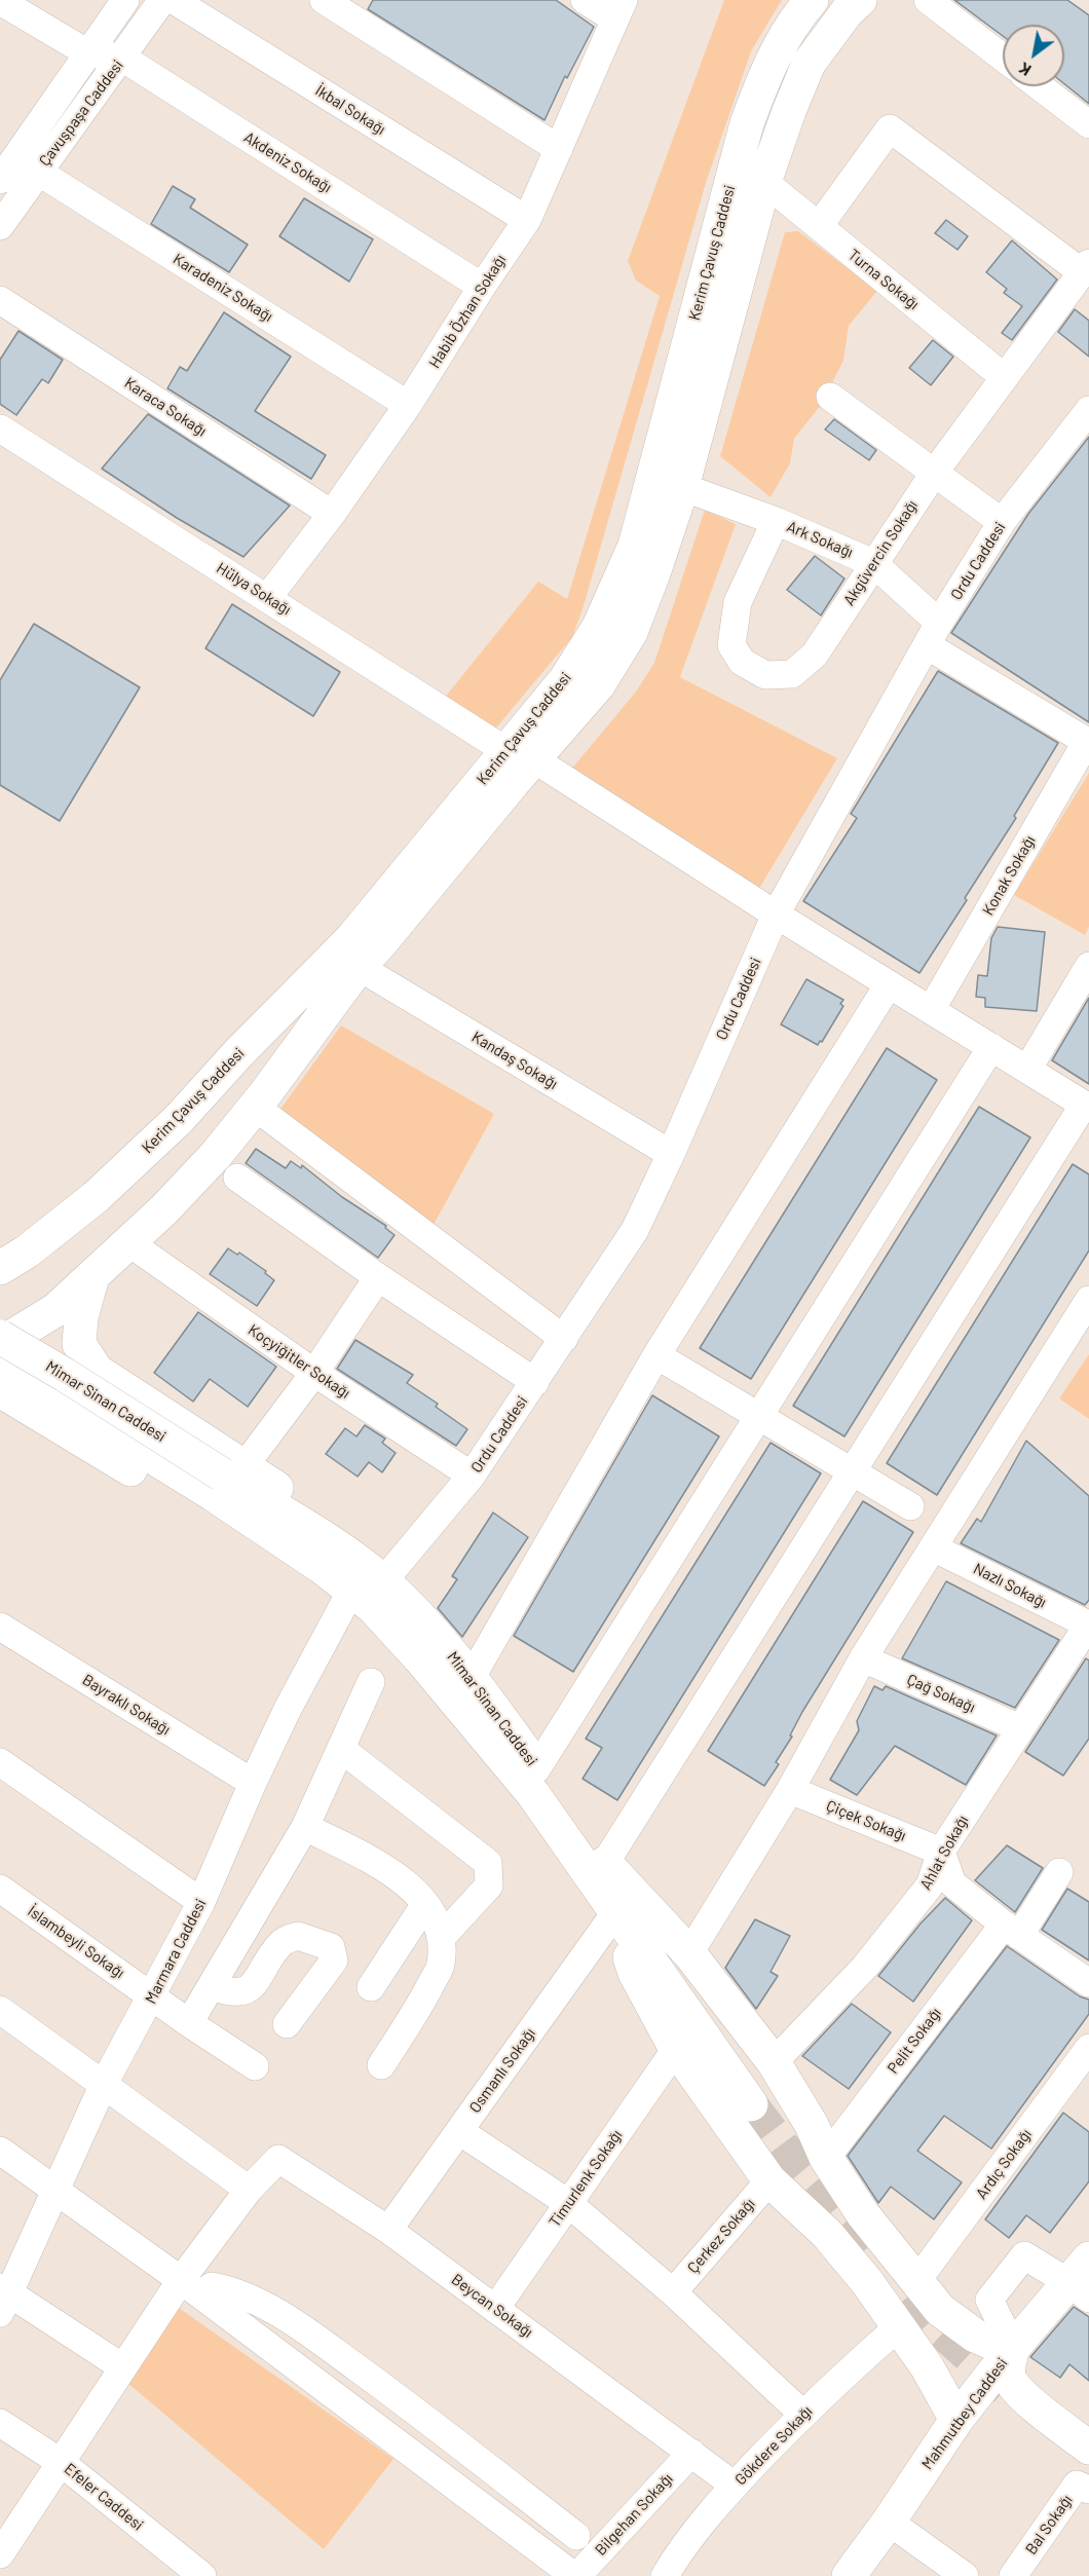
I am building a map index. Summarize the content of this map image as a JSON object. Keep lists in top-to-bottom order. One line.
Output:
{"streets":{"main road":["Kerim Çavuş Caddesi","Mimar Sinan Caddesi","Mahmutbey Caddesi"],"street":["İkbal Sokağı","Çavuşpaşa Caddesi","Akdeniz Sokağı","Turna Sokağı","Karadeniz Sokağı","Habib Özhan Sokağı","Karaca Sokağı","Ark Sokağı","Akgüvercin Sokağı","Ordu Caddesi","Hülya Sokağı","Konak Sokağı","Kandaş Sokağı","Koçyiğitler Sokağı","Nazlı Sokağı","Çağ Sokağı","Bayraklı Sokağı","Çiçek Sokağı","Ahlat Sokağı","İslambeyli Sokağı","Marmara Caddesi","Pelit Sokağı","Osmanlı Sokağı","Ardıç Sokağı","Timurlenk Sokağı","Çerkez Sokağı","Beycan Sokağı","Gökdere Sokağı","Efeler Caddesi","Bilgehan Sokağı","Bal Sokağı"]},"crossings":[["İkbal Sokağı","Habib Özhan Sokağı"],["Çavuşpaşa Caddesi","Akdeniz Sokağı"],["Çavuşpaşa Caddesi","Karadeniz Sokağı"],["Akdeniz Sokağı","Habib Özhan Sokağı"],["Kerim Çavuş Caddesi","Turna Sokağı"],["Kerim Çavuş Caddesi","Ark Sokağı"],["Kerim Çavuş Caddesi","Hülya Sokağı"],["Kerim Çavuş Caddesi","Kandaş Sokağı"],["Kerim Çavuş Caddesi","Koçyiğitler Sokağı"],["Turna Sokağı","Akgüvercin Sokağı"],["Karadeniz Sokağı","Habib Özhan Sokağı"],["Habib Özhan Sokağı","Karaca Sokağı"],["Habib Özhan Sokağı","Hülya Sokağı"],["Ark Sokağı","Akgüvercin Sokağı"],["Ark Sokağı","Ordu Caddesi"],["Ark Sokağı","Konak Sokağı"],["Ordu Caddesi","Hülya Sokağı"],["Ordu Caddesi","Kandaş Sokağı"],["Ordu Caddesi","Koçyiğitler Sokağı"],["Ordu Caddesi","Mimar Sinan Caddesi"],["Ordu Caddesi","Marmara Caddesi"],["Hülya Sokağı","Konak Sokağı"],["Mimar Sinan Caddesi","Marmara Caddesi"],["Mimar Sinan Caddesi","Osmanlı Sokağı"],["Nazlı Sokağı","Ahlat Sokağı"],["Çağ Sokağı","Ahlat Sokağı"],["Bayraklı Sokağı","Marmara Caddesi"],["Çiçek Sokağı","Ahlat Sokağı"],["İslambeyli Sokağı","Marmara Caddesi"],["Osmanlı Sokağı","Beycan Sokağı"],["Timurlenk Sokağı","Beycan Sokağı"],["Beycan Sokağı","Gökdere Sokağı"],["Beycan Sokağı","Bilgehan Sokağı"]],"north":"bottom left"}
